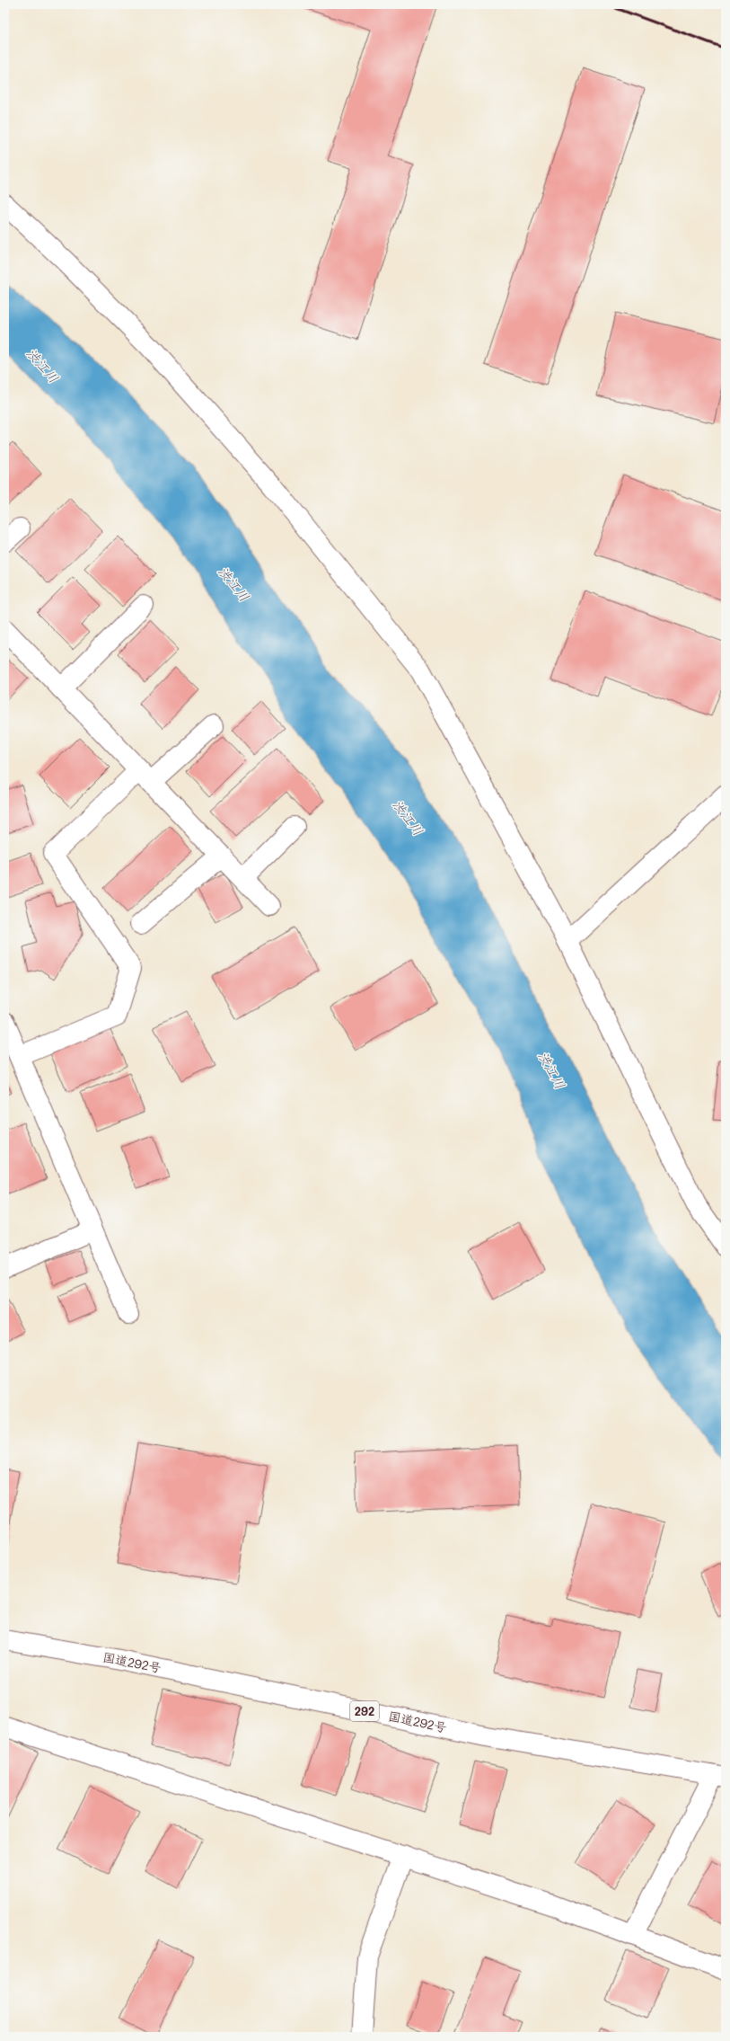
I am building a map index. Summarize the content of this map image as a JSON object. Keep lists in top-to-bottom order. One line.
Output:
{"streets":{"main road":["国道292号","292"]},"water":["渋江川"]}
